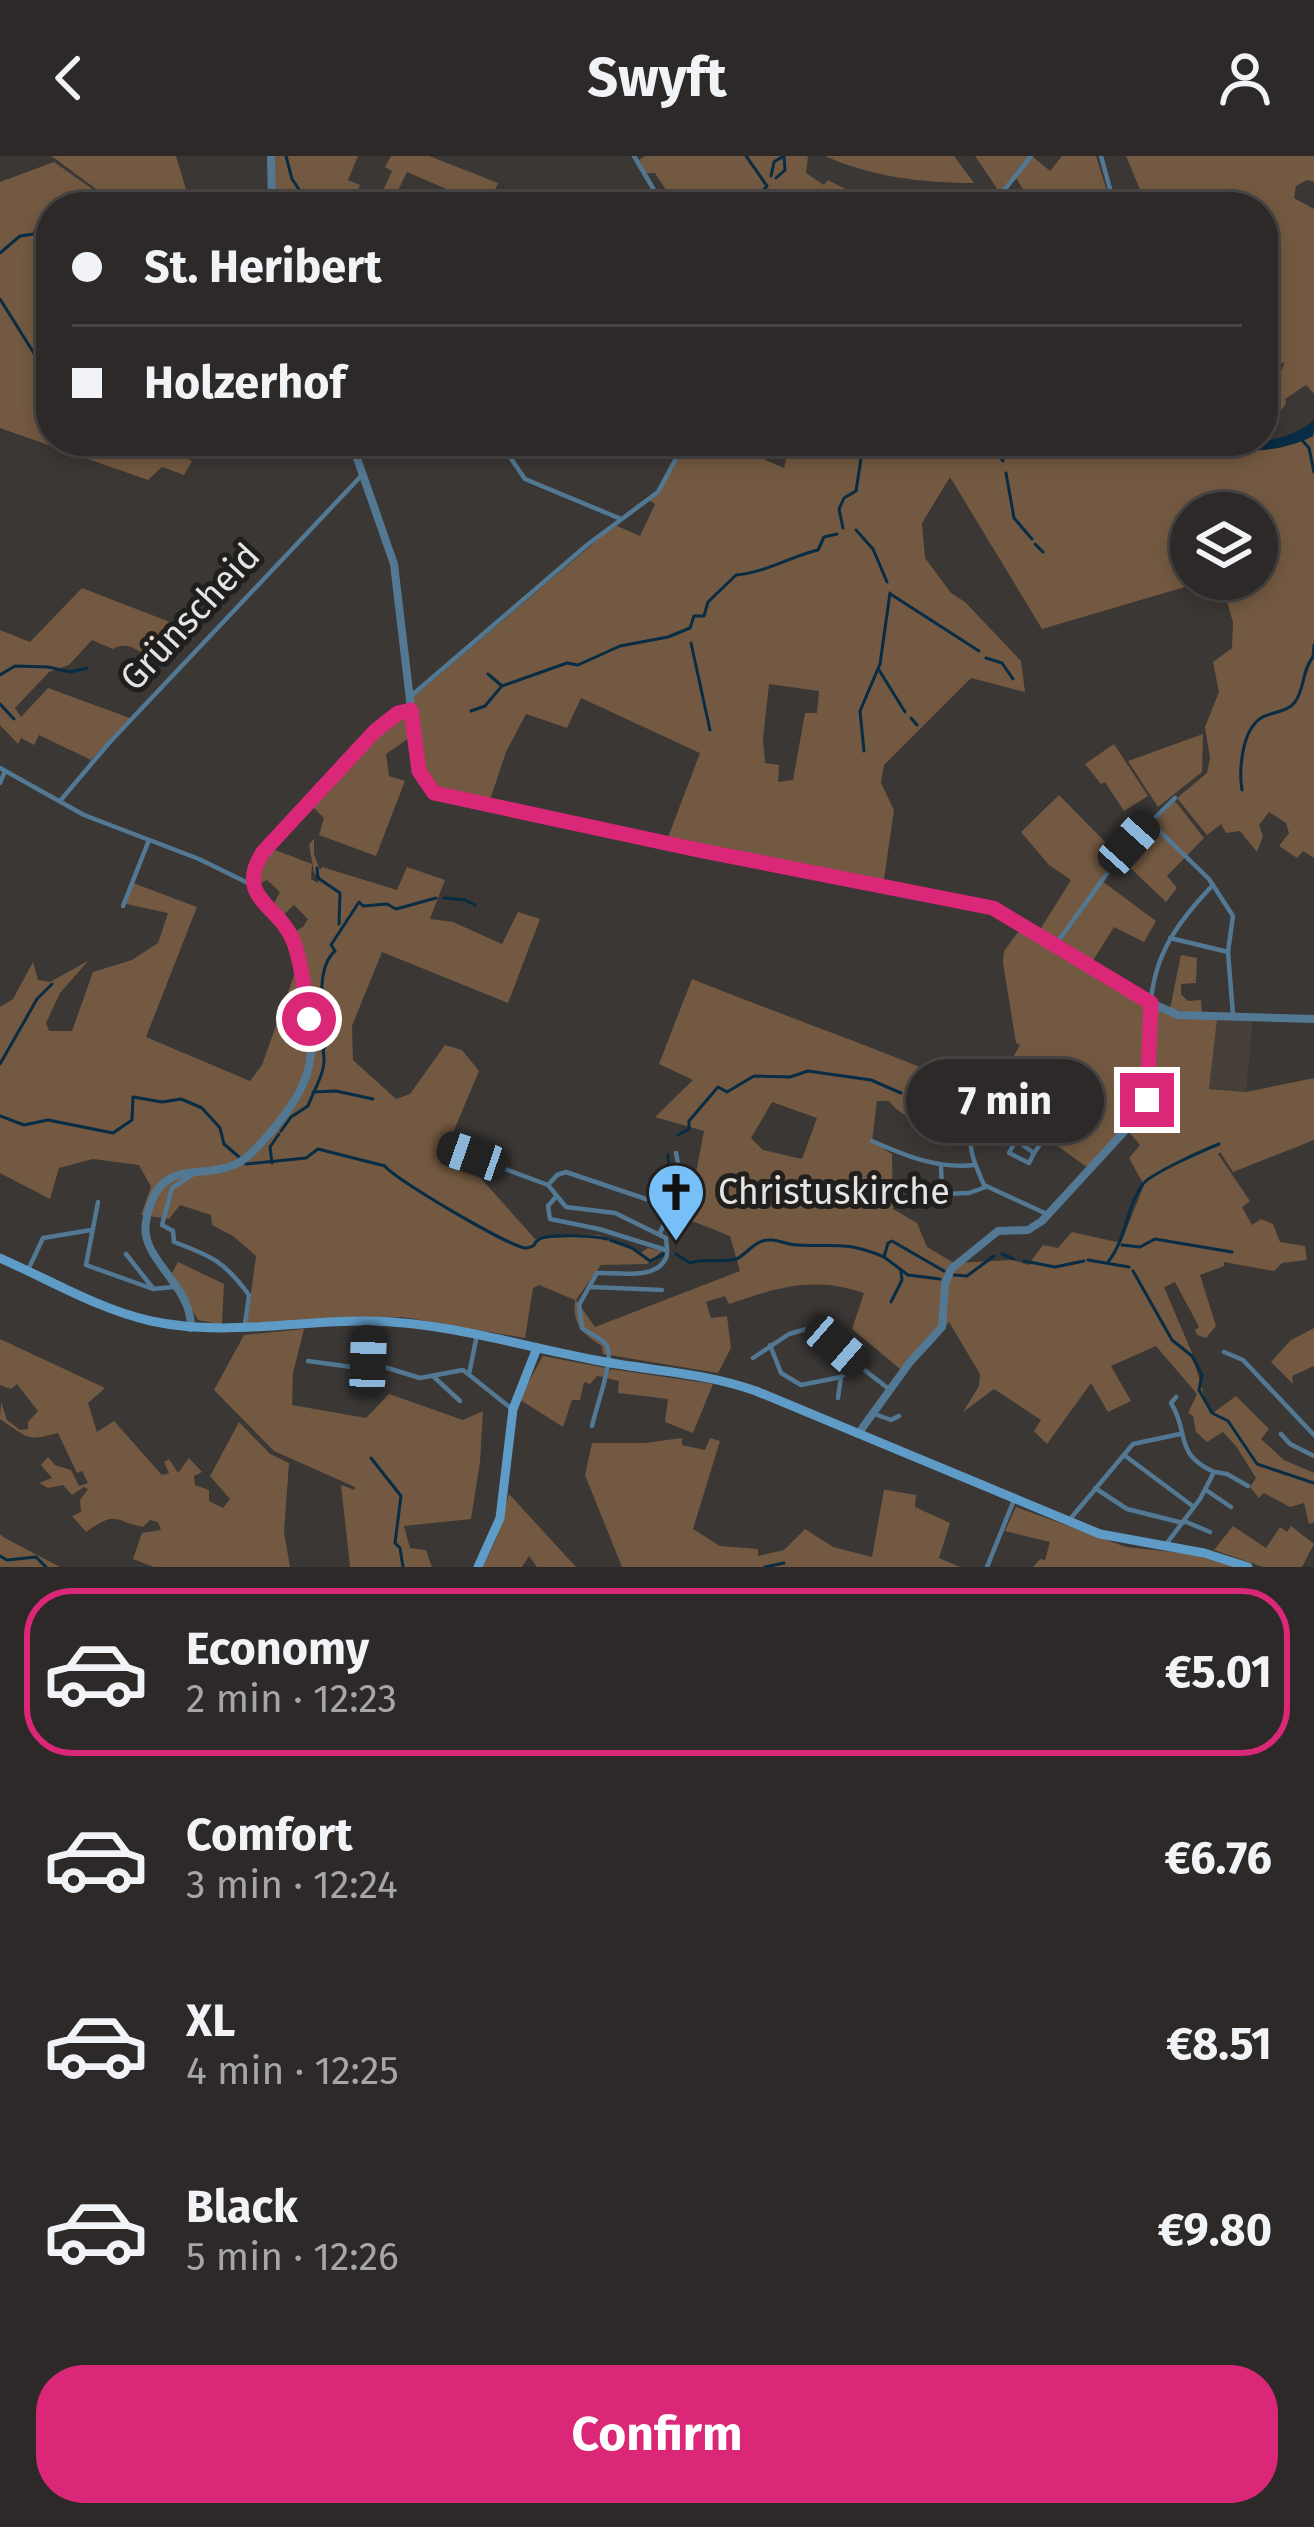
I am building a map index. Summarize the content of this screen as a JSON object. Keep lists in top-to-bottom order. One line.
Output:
{"streets":{"street":["Grünscheid"]},"places":{"church":["Christuskirche"]},"page":{"header":"Swyft","banner":["St. Heribert","Holzerhof"],"bubble":"7 min","list":[{"name":"Economy","note":"2 min · 12:23","value":"€5.01"},{"name":"Comfort","note":"3 min · 12:24","value":"€6.76"},{"name":"XL","note":"4 min · 12:25","value":"€8.51"},{"name":"Black","note":"5 min · 12:26","value":"€9.80"}],"buttons":"Confirm"}}
